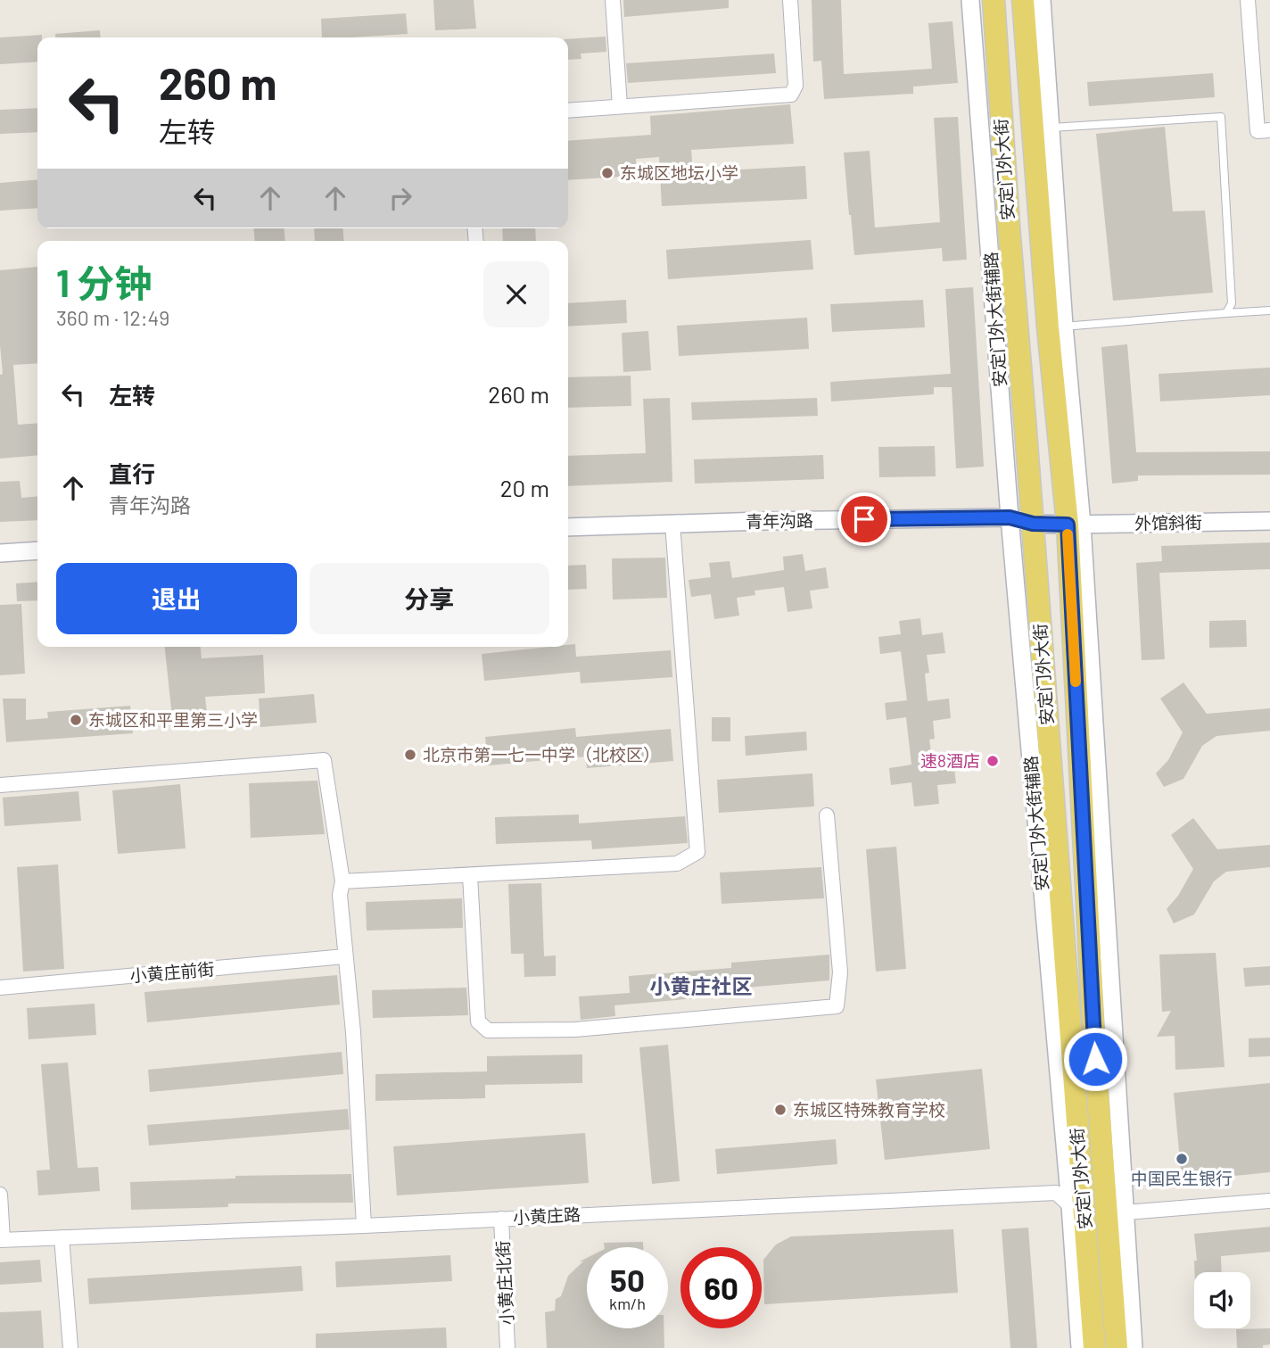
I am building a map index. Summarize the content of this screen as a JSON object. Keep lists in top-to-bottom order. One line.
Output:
{"streets":{"main road":["安定门外大街"],"street":["安定门外大街辅路","青年沟路","外馆斜街","小黄庄前街","小黄庄路","小黄庄北街"]},"crossings":[["安定门外大街","安定门外大街辅路"],["安定门外大街","青年沟路"],["安定门外大街","外馆斜街"],["安定门外大街","小黄庄路"],["安定门外大街辅路","青年沟路"],["安定门外大街辅路","小黄庄路"],["青年沟路","外馆斜街"],["小黄庄路","小黄庄北街"]],"districts":["小黄庄社区"],"places":["东城区地坛小学","东城区和平里第三小学","北京市第一七一中学（北校区）","速8酒店","东城区特殊教育学校","中国民生银行"],"page":{"turn":["260 m","左转"],"heading":["1 分钟","360 m · 12:49"],"list":[{"name":"左转","value":"260 m"},{"name":"直行","note":"青年沟路","value":"20 m"}],"buttons":["退出","分享"],"speed":"50 km/h","limit":"60"}}
